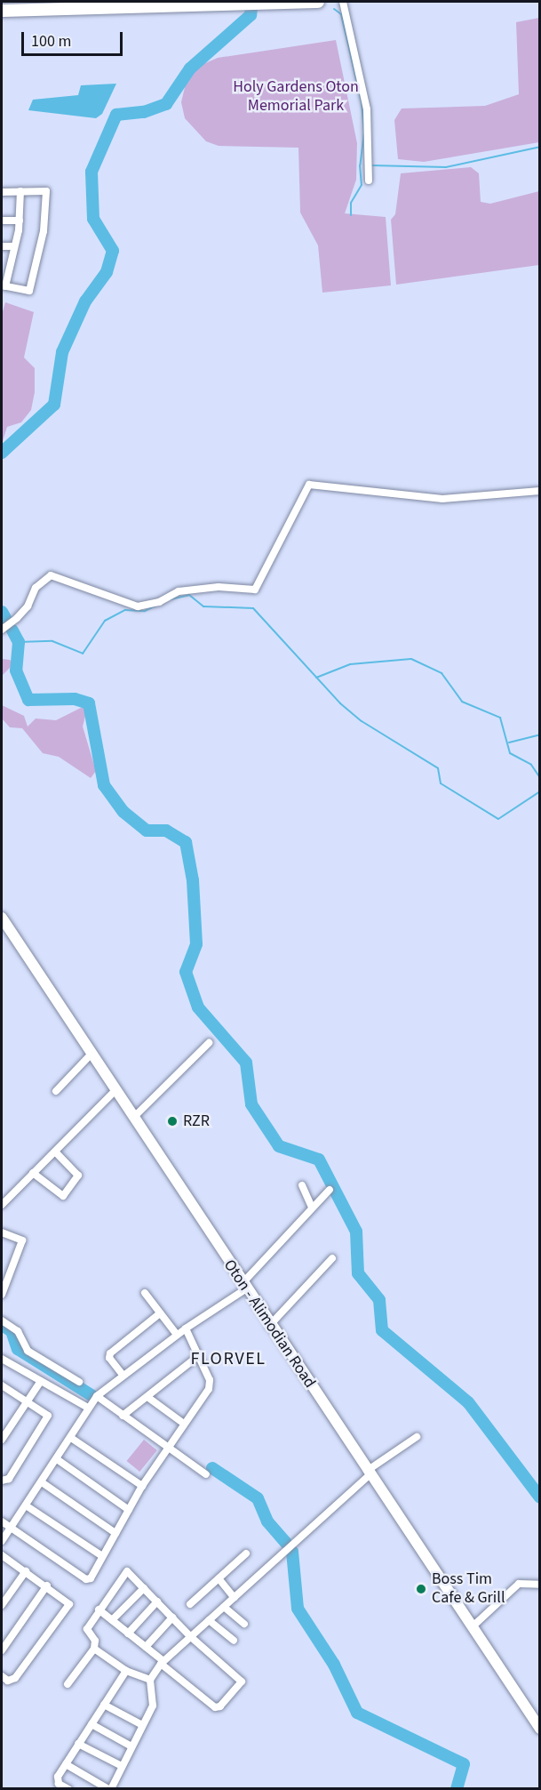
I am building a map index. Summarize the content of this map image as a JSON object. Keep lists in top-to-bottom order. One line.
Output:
{"streets":{"main road":["Oton - Alimodian Road"]},"districts":["FLORVEL"],"parks":["Holy Gardens Oton Memorial Park"],"places":["RZR","Boss Tim Cafe & Grill"],"scale_bar":"100 m"}
